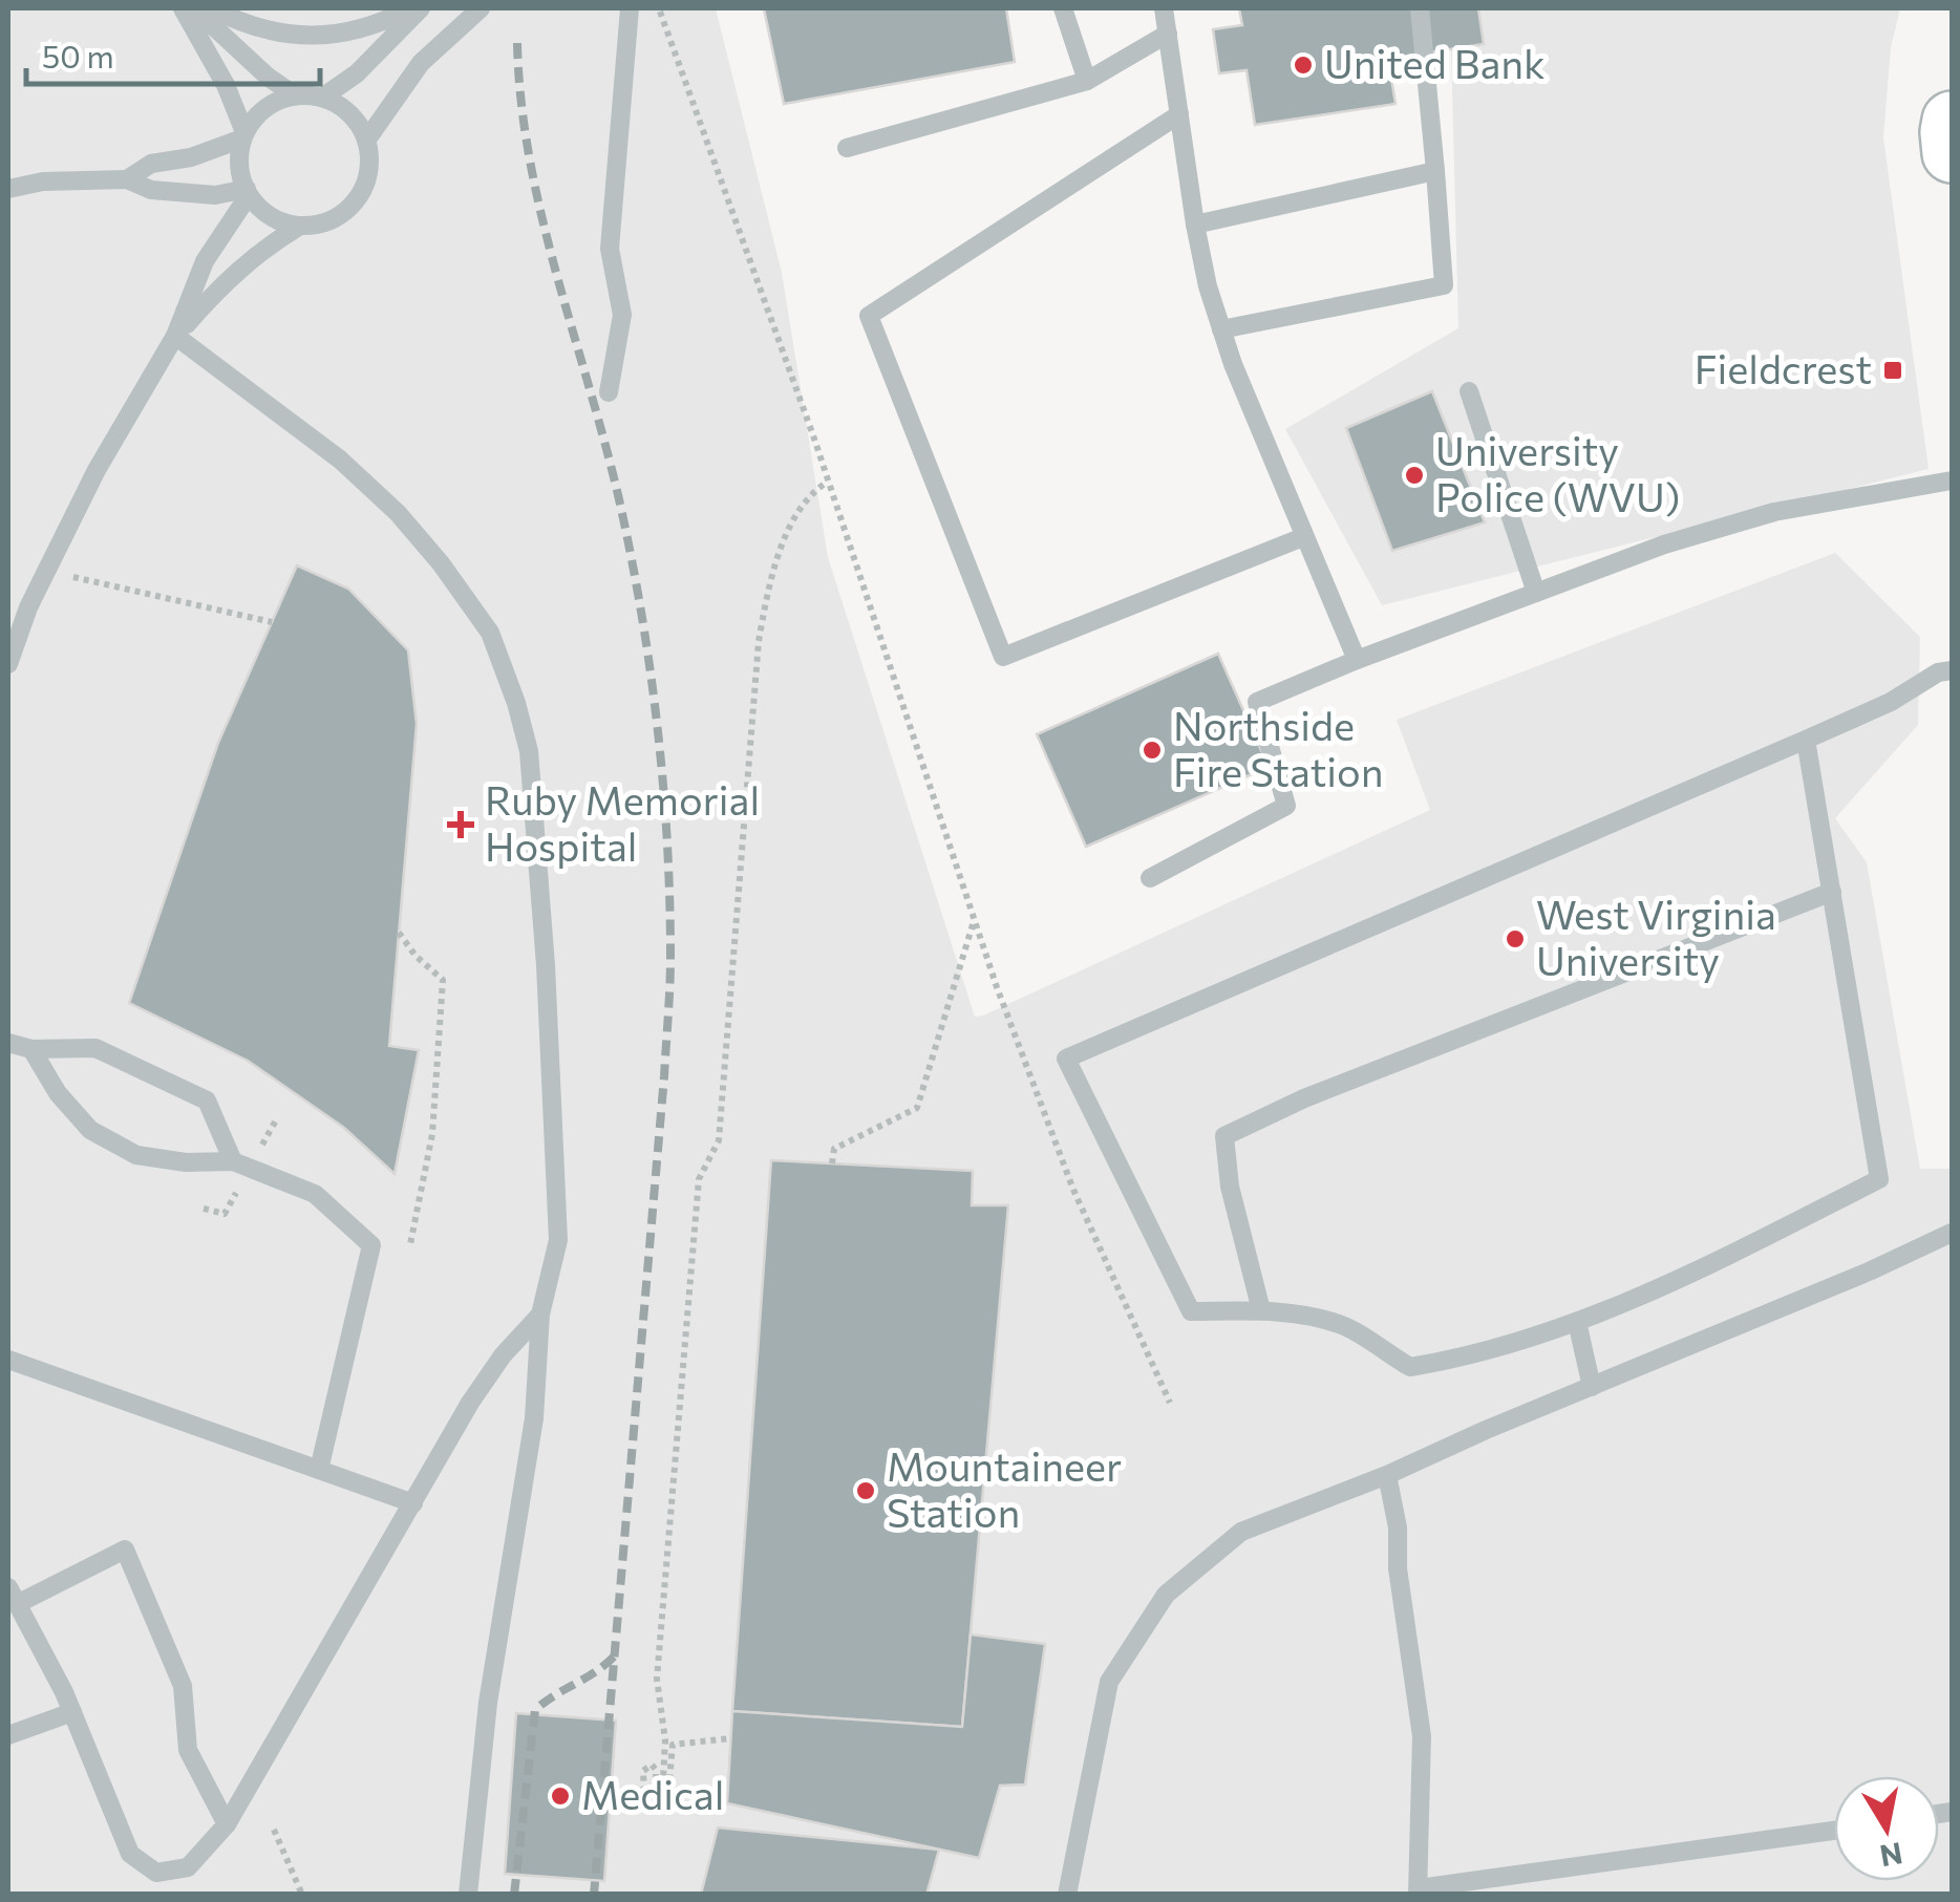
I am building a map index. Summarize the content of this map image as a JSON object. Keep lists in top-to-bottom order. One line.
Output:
{"places":{"other":["United Bank","University Police (WVU)","Northside Fire Station","West Virginia University","Mountaineer Station","Medical"],"transit":["Fieldcrest"],"health":["Ruby Memorial Hospital"]},"scale_bar":"50 m","north":"bottom"}
